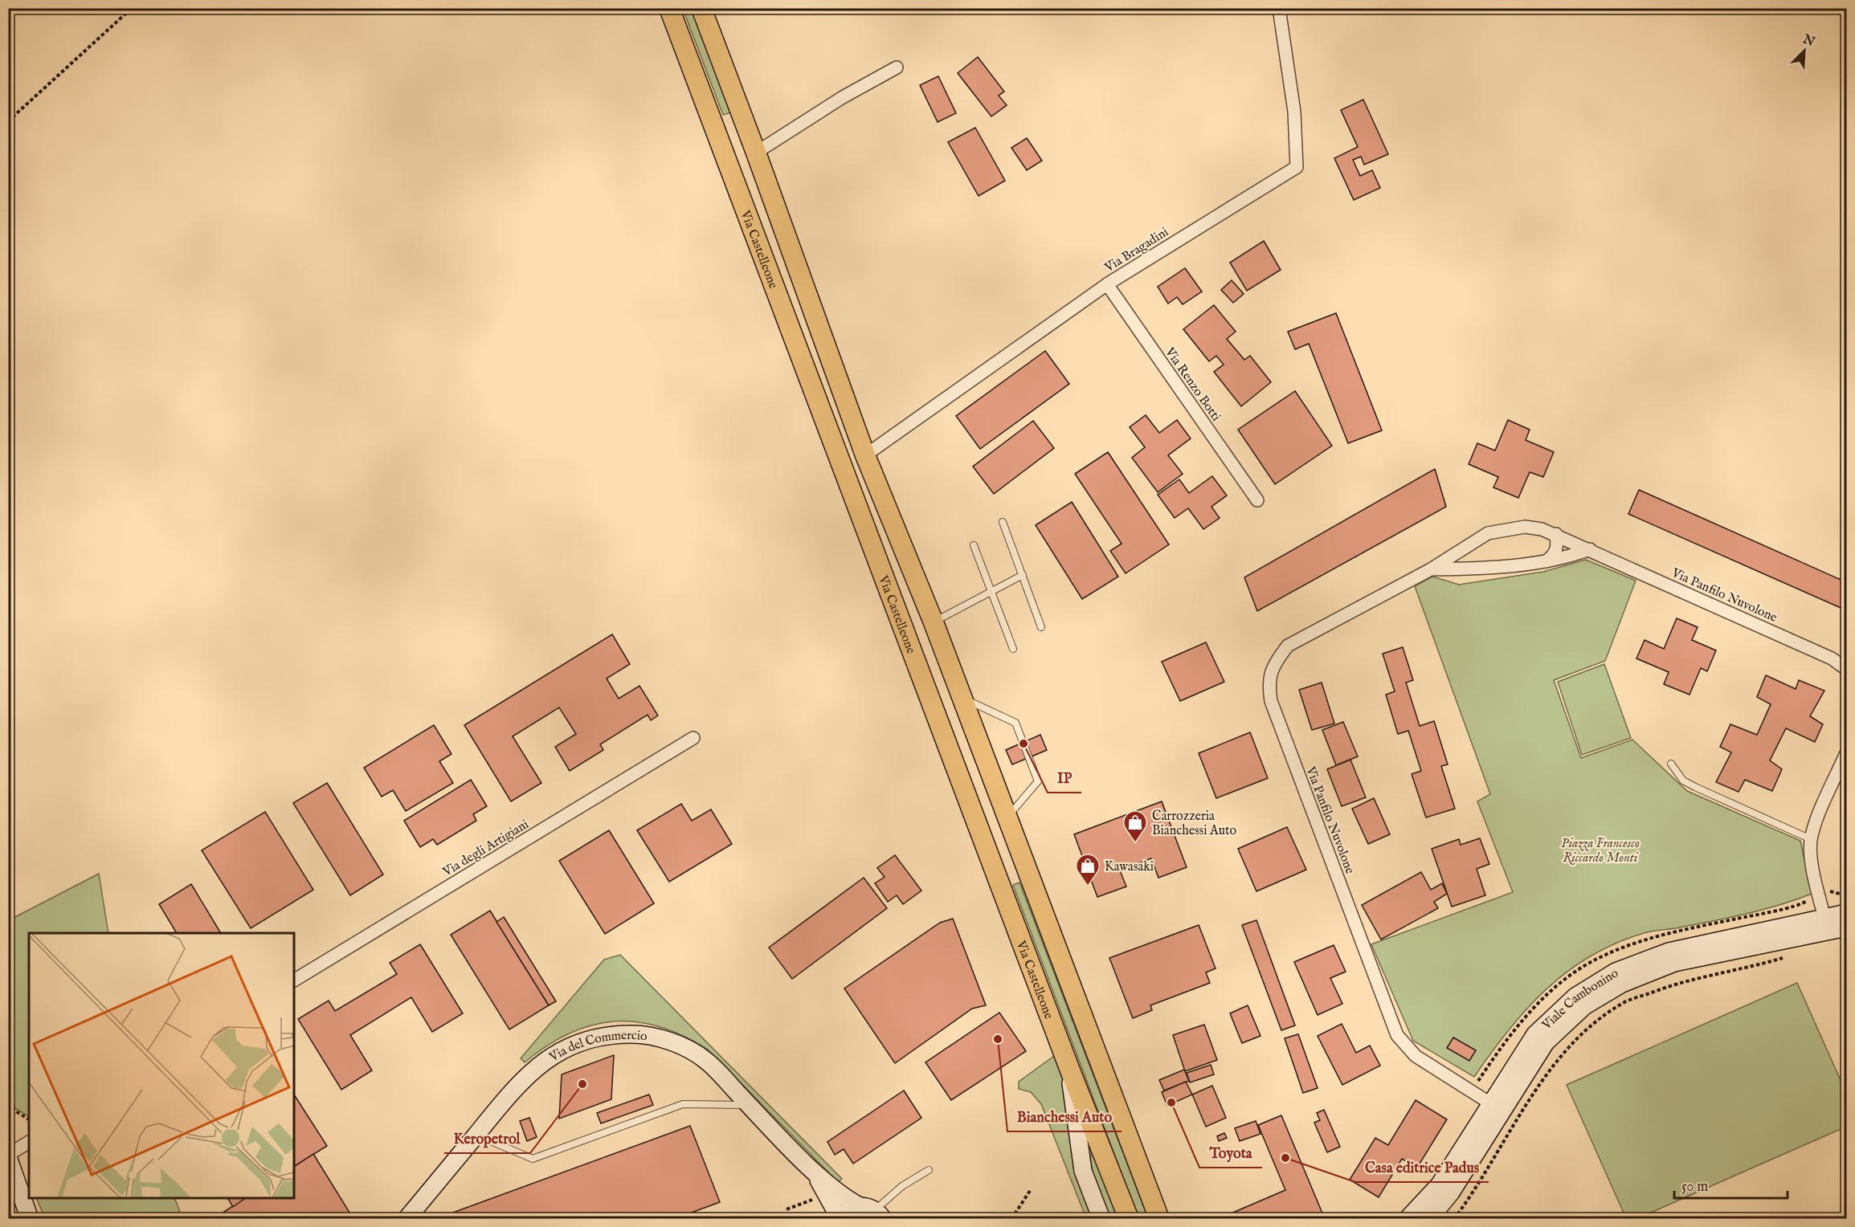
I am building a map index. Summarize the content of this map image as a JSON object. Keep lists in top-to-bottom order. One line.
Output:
{"streets":{"main road":["Via Castelleone"],"street":["Via Bragadini","Via Renzo Botti","Via Panfilo Nuvolone","Via degli Artigiani","Viale Cambonino","Via del Commercio"]},"crossings":[["Via Bragadini","Via Renzo Botti"],["Via Panfilo Nuvolone","Viale Cambonino"]],"parks":["Piazza Francesco Riccardo Monti"],"places":{"other":["IP","Bianchessi Auto","Keropetrol","Toyota","Casa editrice Padus"],"shop":["Carrozzeria Bianchessi Auto","Kawasaki"]},"scale_bar":"50 m","north":"top right"}
